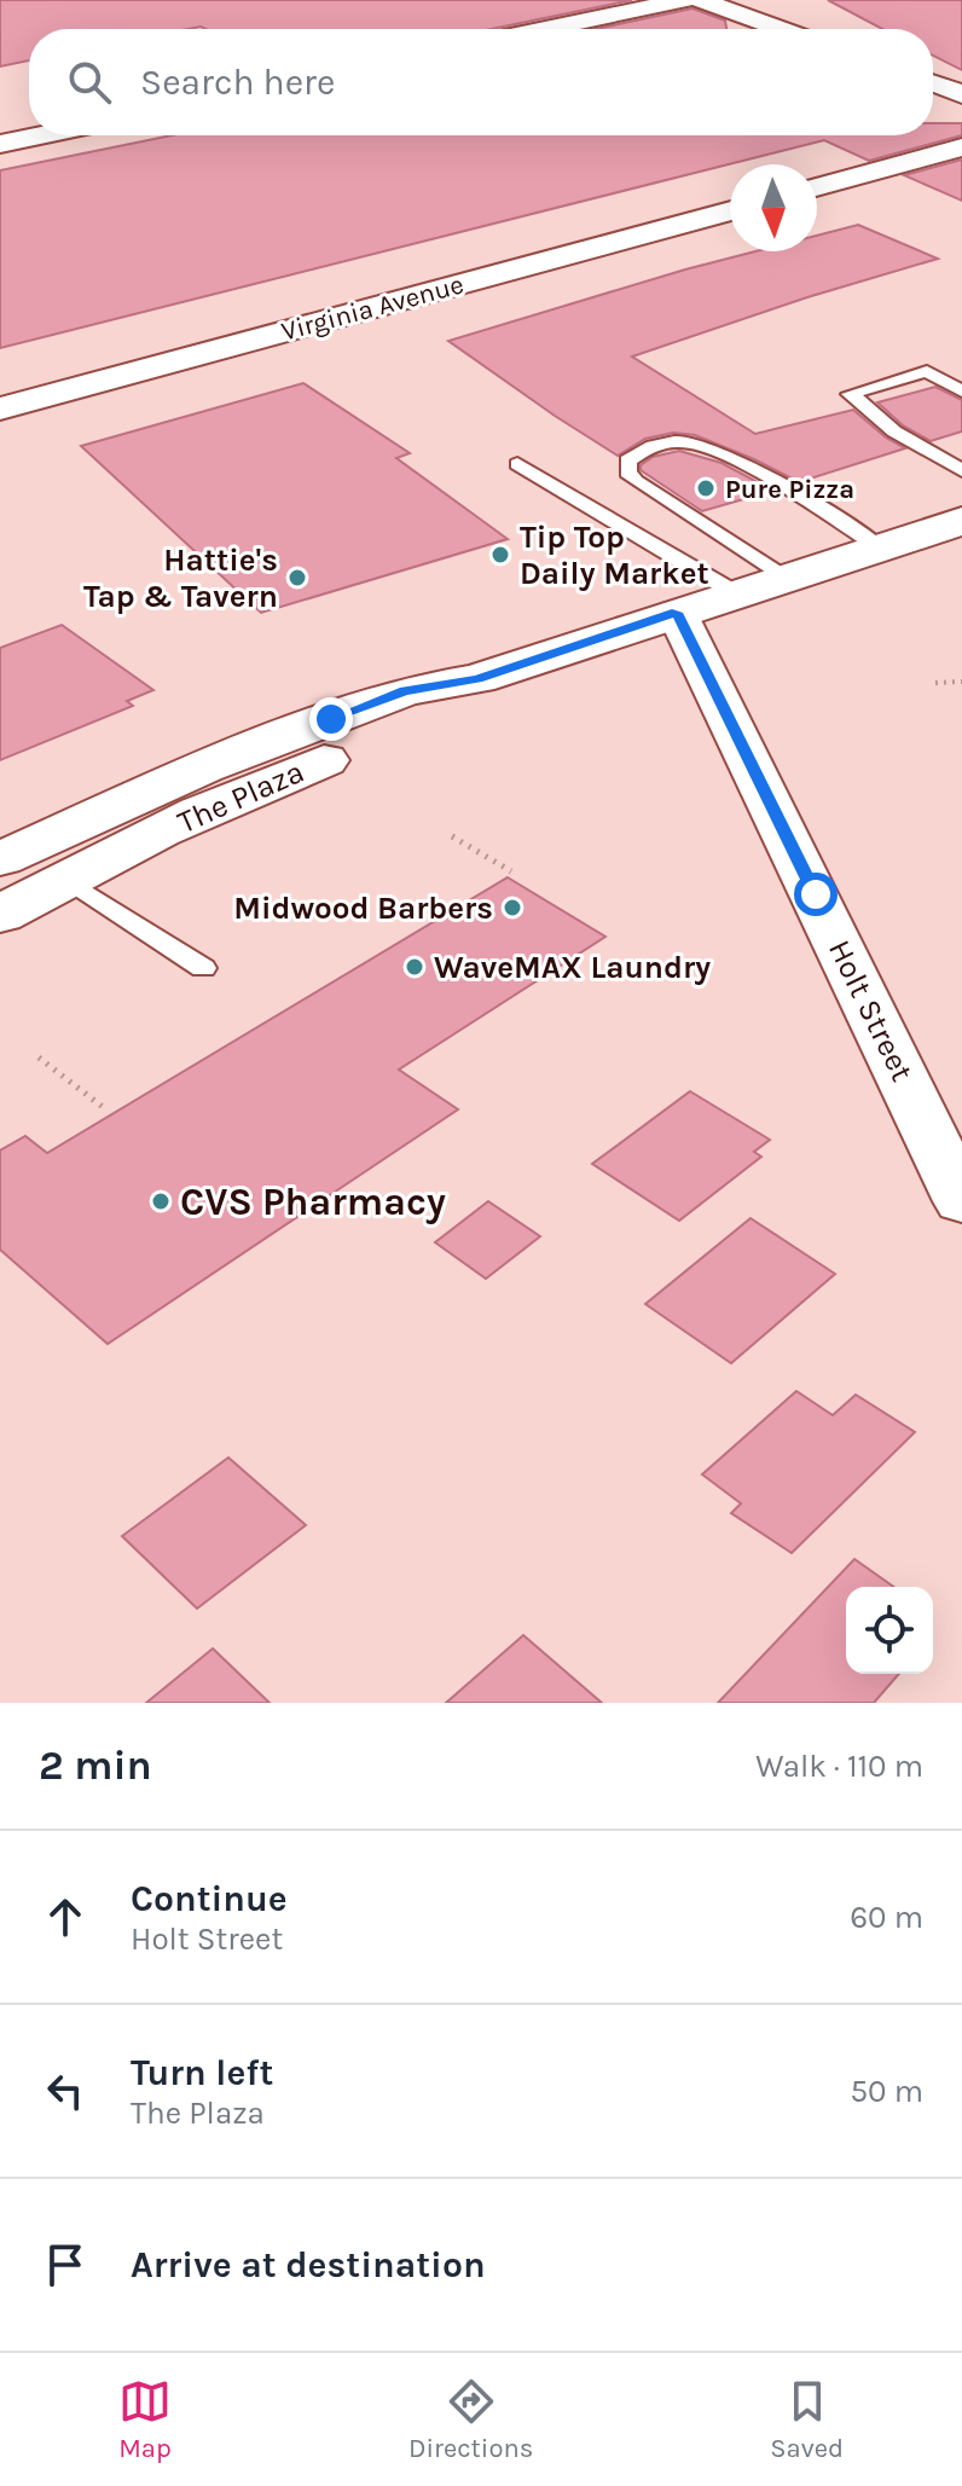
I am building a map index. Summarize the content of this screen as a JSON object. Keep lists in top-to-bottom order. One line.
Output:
{"streets":{"main road":["The Plaza"],"street":["Virginia Avenue","Holt Street"]},"crossings":[["The Plaza","Holt Street"]],"places":["Pure Pizza","Tip Top Daily Market","Hattie's Tap & Tavern","Midwood Barbers","WaveMAX Laundry","CVS Pharmacy"],"north":"bottom","page":{"search":"Search here","heading":["2 min","Walk · 110 m"],"list":[["Continue","Holt Street","60 m"],["Turn left","The Plaza","50 m"],"Arrive at destination"],"nav":["Map","Directions","Saved"]}}
